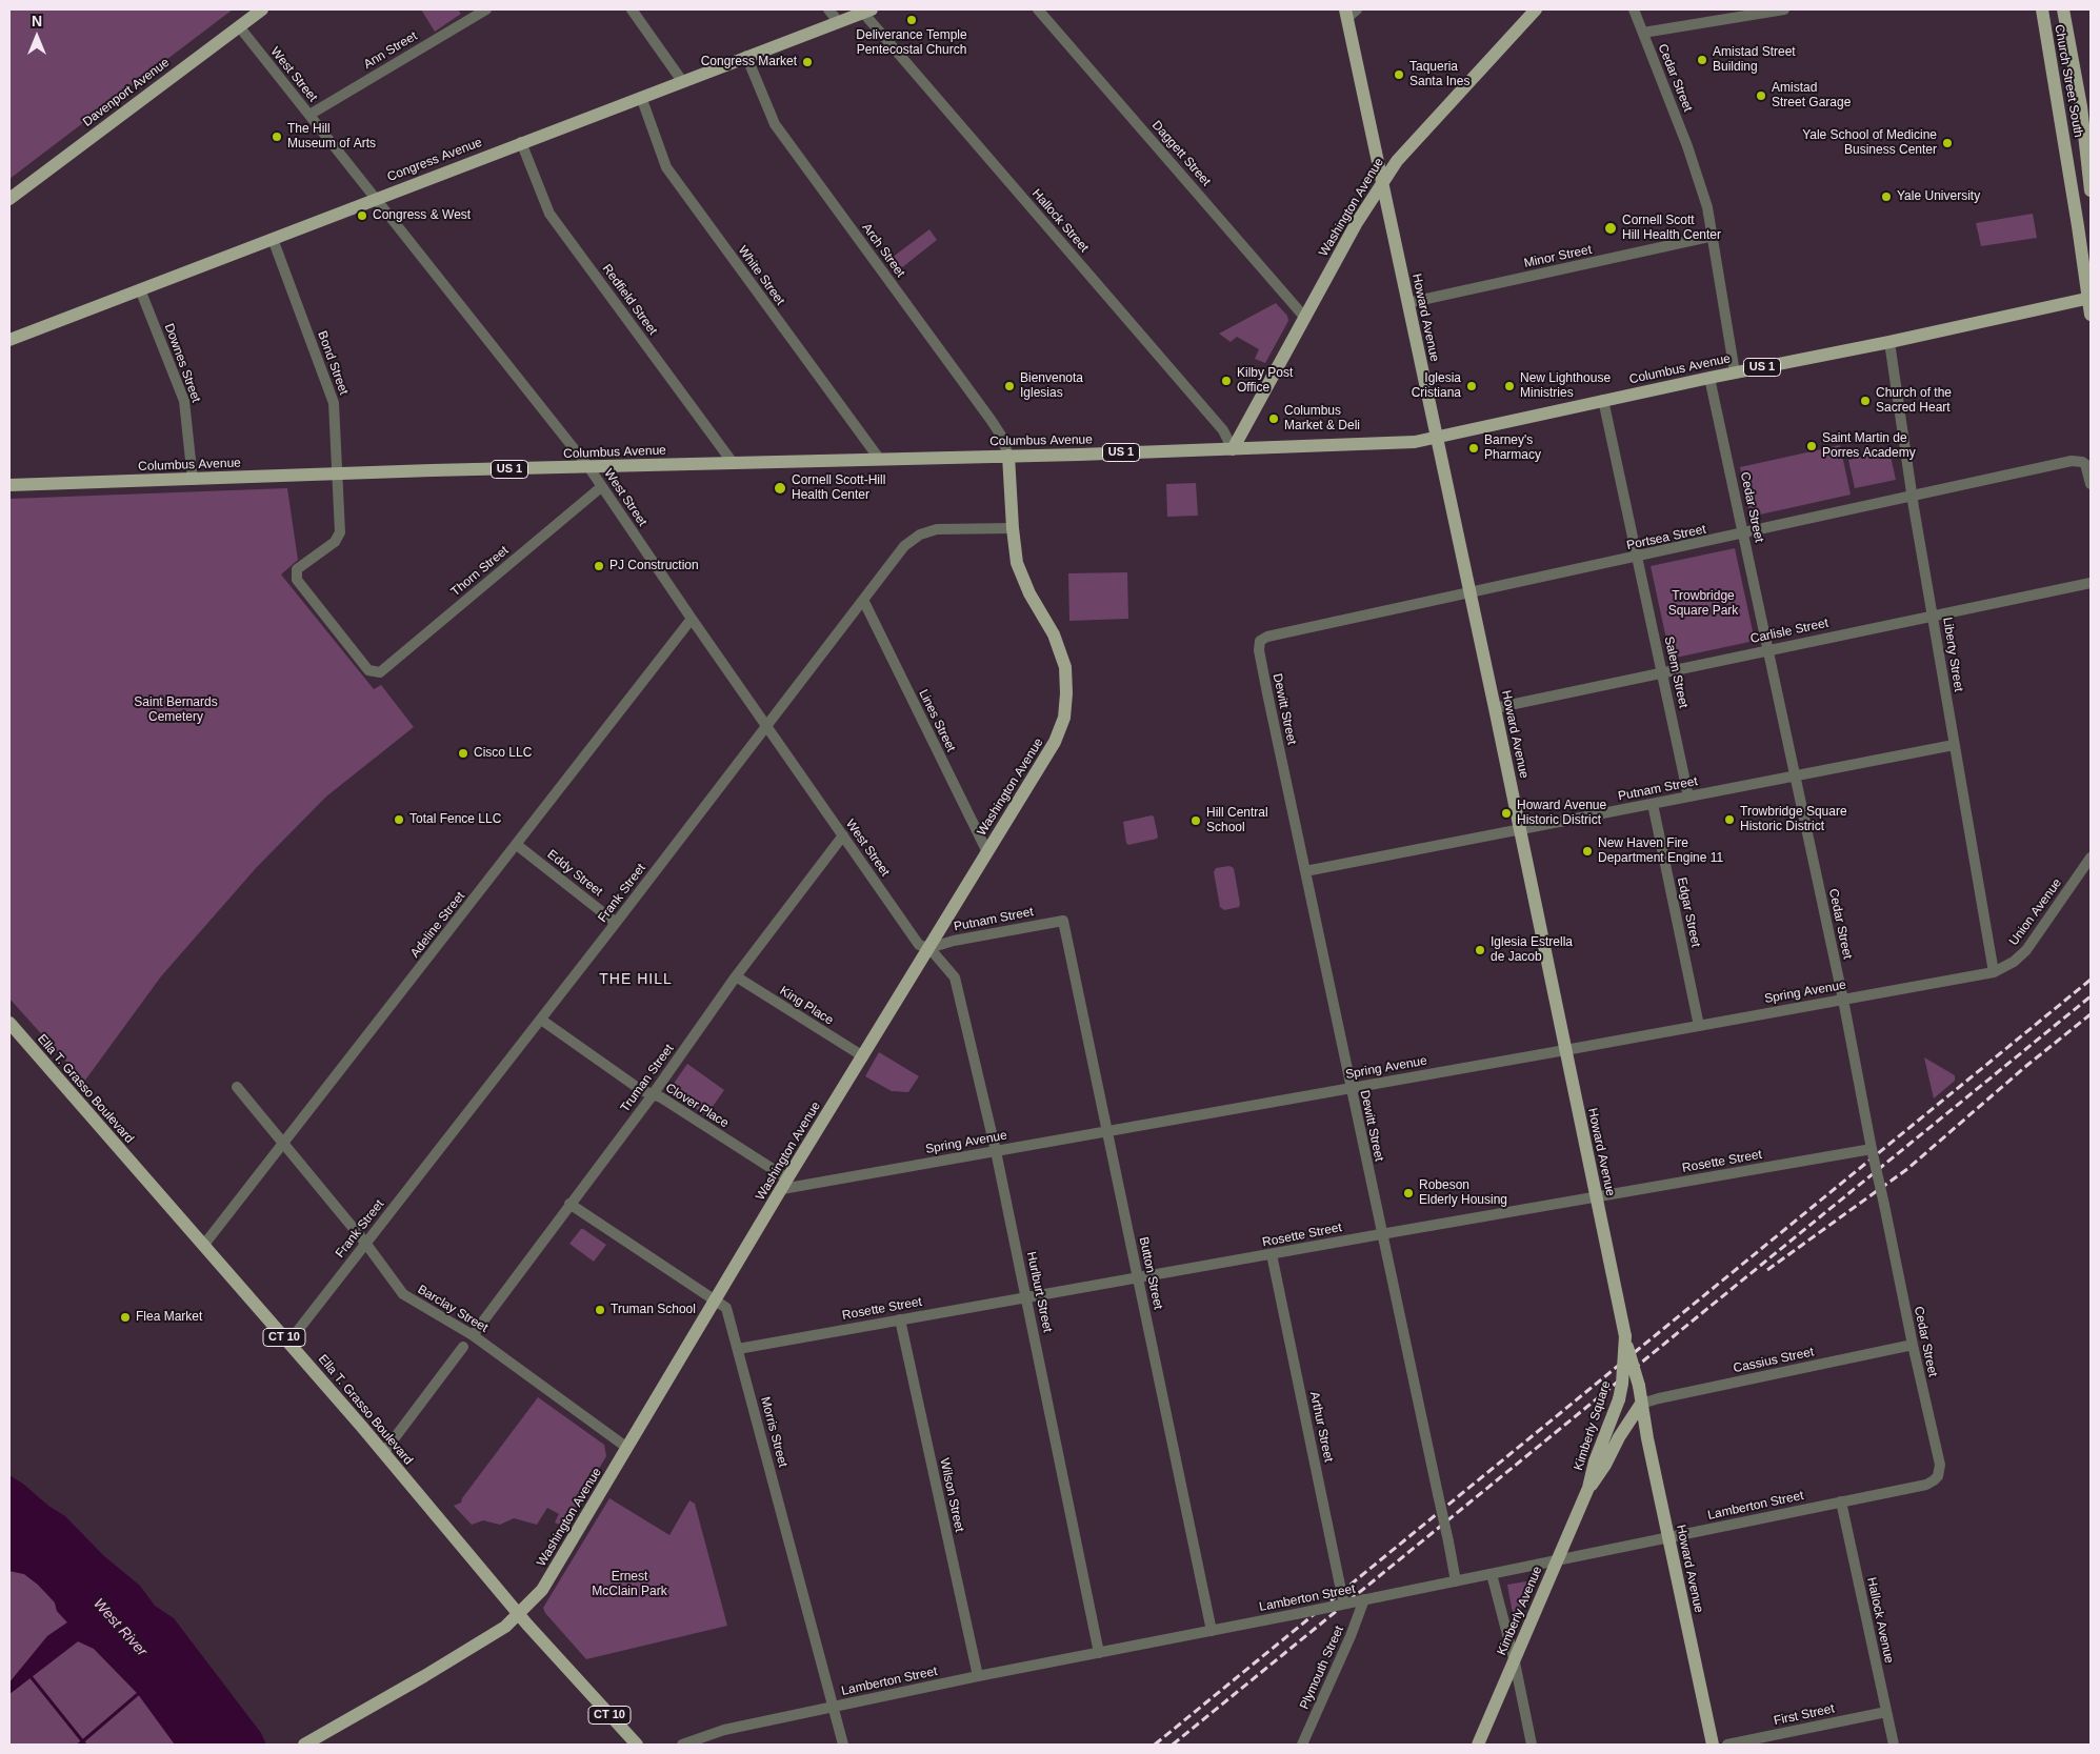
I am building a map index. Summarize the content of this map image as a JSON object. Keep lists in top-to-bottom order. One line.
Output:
{"streets":{"main road":["Church Street South","Davenport Avenue","Congress Avenue","Washington Avenue","Howard Avenue","US 1","Columbus Avenue","Ella T. Grasso Boulevard","CT 10","Kimberly Square","Kimberly Avenue"],"street":["Ann Street","West Street","Cedar Street","Daggett Street","Hallock Street","Arch Street","Minor Street","White Street","Redfield Street","Downes Street","Bond Street","Portsea Street","Thorn Street","Carlisle Street","Liberty Street","Salem Street","Dewitt Street","Lines Street","Putnam Street","Eddy Street","Frank Street","Edgar Street","Union Avenue","Adeline Street","Spring Avenue","King Place","Truman Street","Clover Place","Rosette Street","Button Street","Hurlburt Street","Barclay Street","Cassius Street","Arthur Street","Morris Street","Wilson Street","Lamberton Street","Hallock Avenue","Plymouth Street","First Street"]},"crossings":[["Ann Street","West Street"],["West Street","Davenport Avenue"],["West Street","Congress Avenue"],["West Street","Washington Avenue"],["West Street","Columbus Avenue"],["West Street","Thorn Street"],["West Street","Putnam Street"],["West Street","Frank Street"],["West Street","Adeline Street"],["West Street","Truman Street"],["West Street","Hurlburt Street"],["Cedar Street","Minor Street"],["Cedar Street","Columbus Avenue"],["Cedar Street","Portsea Street"],["Cedar Street","Carlisle Street"],["Cedar Street","Putnam Street"],["Cedar Street","Spring Avenue"],["Cedar Street","Rosette Street"],["Cedar Street","Cassius Street"],["Cedar Street","Lamberton Street"],["Church Street South","Columbus Avenue"],["Daggett Street","Washington Avenue"],["Congress Avenue","Hallock Street"],["Congress Avenue","Arch Street"],["Congress Avenue","White Street"],["Congress Avenue","Redfield Street"],["Congress Avenue","Downes Street"],["Congress Avenue","Bond Street"],["Washington Avenue","Hallock Street"],["Washington Avenue","Arch Street"],["Washington Avenue","Howard Avenue"],["Washington Avenue","Columbus Avenue"],["Washington Avenue","Lines Street"],["Washington Avenue","Putnam Street"],["Washington Avenue","Frank Street"],["Washington Avenue","Spring Avenue"],["Washington Avenue","King Place"],["Washington Avenue","Ella T. Grasso Boulevard"],["Washington Avenue","Clover Place"],["Washington Avenue","Hurlburt Street"],["Washington Avenue","Barclay Street"],["Washington Avenue","Morris Street"],["Hallock Street","Columbus Avenue"],["Arch Street","Columbus Avenue"],["Minor Street","Howard Avenue"],["White Street","Columbus Avenue"],["Redfield Street","Columbus Avenue"],["Howard Avenue","Columbus Avenue"],["Howard Avenue","Portsea Street"],["Howard Avenue","Carlisle Street"],["Howard Avenue","Putnam Street"],["Howard Avenue","Spring Avenue"],["Howard Avenue","Rosette Street"],["Howard Avenue","Cassius Street"],["Howard Avenue","Kimberly Square"],["Howard Avenue","Lamberton Street"],["Downes Street","Columbus Avenue"],["Bond Street","Columbus Avenue"],["Bond Street","Thorn Street"],["Columbus Avenue","Liberty Street"],["Columbus Avenue","Salem Street"],["Portsea Street","Liberty Street"],["Portsea Street","Salem Street"],["Portsea Street","Dewitt Street"],["Carlisle Street","Liberty Street"],["Carlisle Street","Salem Street"],["Liberty Street","Putnam Street"],["Liberty Street","Union Avenue"],["Liberty Street","Spring Avenue"],["Salem Street","Putnam Street"],["Dewitt Street","Putnam Street"],["Dewitt Street","Spring Avenue"],["Dewitt Street","Rosette Street"],["Dewitt Street","Lamberton Street"],["Lines Street","Frank Street"],["Putnam Street","Edgar Street"],["Putnam Street","Button Street"],["Putnam Street","Hurlburt Street"],["Eddy Street","Frank Street"],["Eddy Street","Adeline Street"],["Frank Street","Ella T. Grasso Boulevard"],["Frank Street","Clover Place"],["Frank Street","Barclay Street"],["Edgar Street","Spring Avenue"],["Union Avenue","Spring Avenue"],["Adeline Street","Ella T. Grasso Boulevard"],["Adeline Street","Barclay Street"],["Spring Avenue","Clover Place"],["Spring Avenue","Button Street"],["Spring Avenue","Hurlburt Street"],["King Place","Truman Street"],["Truman Street","Clover Place"],["Truman Street","Barclay Street"],["Truman Street","Morris Street"],["Rosette Street","Button Street"],["Rosette Street","Hurlburt Street"],["Rosette Street","Arthur Street"],["Rosette Street","Morris Street"],["Rosette Street","Wilson Street"],["Button Street","Lamberton Street"],["Hurlburt Street","Lamberton Street"],["Cassius Street","Kimberly Square"],["Kimberly Square","Kimberly Avenue"],["Arthur Street","Lamberton Street"],["Morris Street","Lamberton Street"],["Wilson Street","Lamberton Street"],["Lamberton Street","Kimberly Avenue"],["Lamberton Street","Hallock Avenue"],["Lamberton Street","Plymouth Street"],["Hallock Avenue","First Street"]],"districts":["THE HILL"],"water":["West River"],"parks":["Trowbridge Square Park","Saint Bernards Cemetery","Ernest McClain Park"],"places":["Deliverance Temple Pentecostal Church","Amistad Street Building","Congress Market","Taqueria Santa Ines","Amistad Street Garage","The Hill Museum of Arts","Yale School of Medicine Business Center","Yale University","Congress & West","Cornell Scott Hill Health Center","Kilby Post Office","Bienvenota Iglesias","Iglesia Cristiana","New Lighthouse Ministries","Church of the Sacred Heart","Columbus Market & Deli","Saint Martin de Porres Academy","Barney's Pharmacy","Cornell Scott-Hill Health Center","PJ Construction","Cisco LLC","Howard Avenue Historic District","Total Fence LLC","Trowbridge Square Historic District","Hill Central School","New Haven Fire Department Engine 11","Iglesia Estrella de Jacob","Robeson Elderly Housing","Truman School","Flea Market"],"north":"top"}
